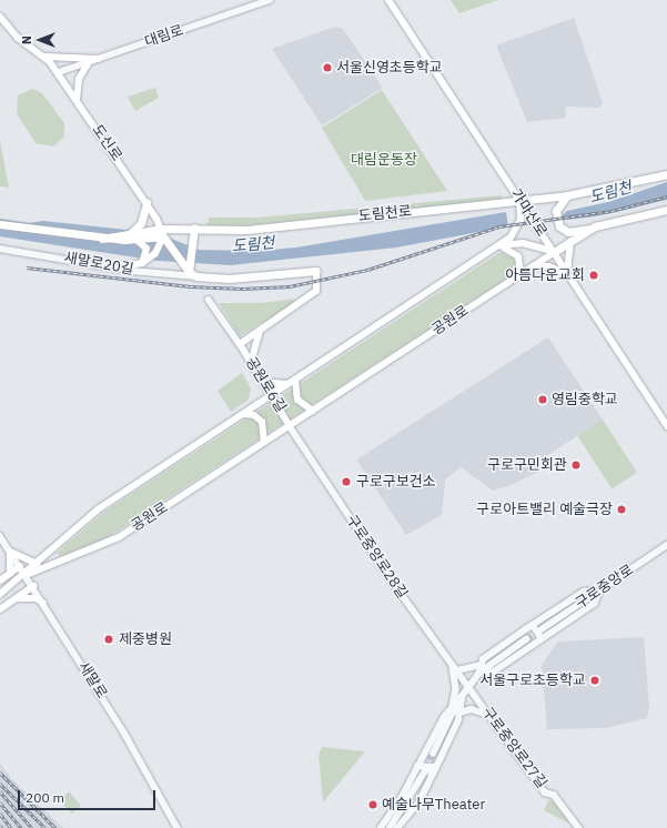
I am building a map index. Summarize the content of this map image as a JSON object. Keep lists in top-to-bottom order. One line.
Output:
{"streets":{"main road":["도신로","가마산로","도림천로","공원로","공원로6길"],"street":["대림로","새말로20길","구로중앙로28길","구로중앙로","새말로","구로중앙로27길"]},"crossings":[["대림로","도신로"],["도신로","도림천로"],["가마산로","도림천로"],["가마산로","공원로"],["도림천로","공원로"],["공원로","공원로6길"],["공원로","구로중앙로28길"],["공원로","새말로"],["공원로6길","구로중앙로28길"],["구로중앙로28길","구로중앙로27길"]],"water":["도림천"],"parks":["대림운동장"],"places":["서울신영초등학교","아름다운교회","영림중학교","구로구민회관","구로구보건소","구로아트밸리 예술극장","제중병원","서울구로초등학교","예술나무Theater"],"scale_bar":"200 m","north":"left"}
